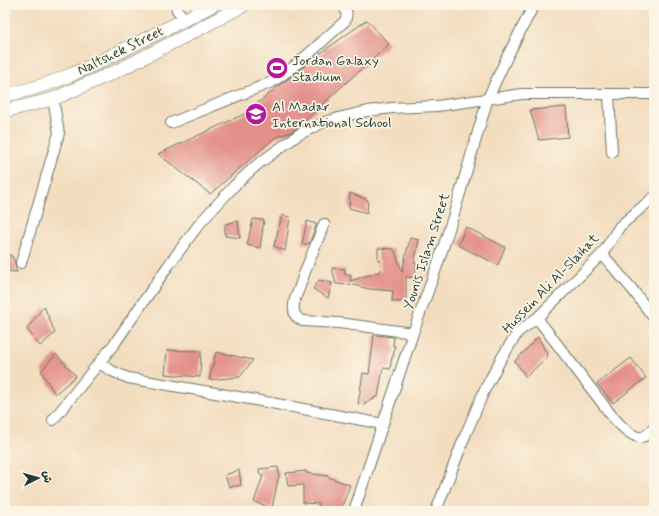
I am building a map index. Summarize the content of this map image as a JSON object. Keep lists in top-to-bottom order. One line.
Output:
{"streets":{"main road":["Naltshek Street"],"street":["Younis Islam Street","Hussein Ali Al-Slaihat"]},"places":{"sports":["Jordan Galaxy Stadium"],"school or university":["Al Madar International School"]},"north":"right"}
